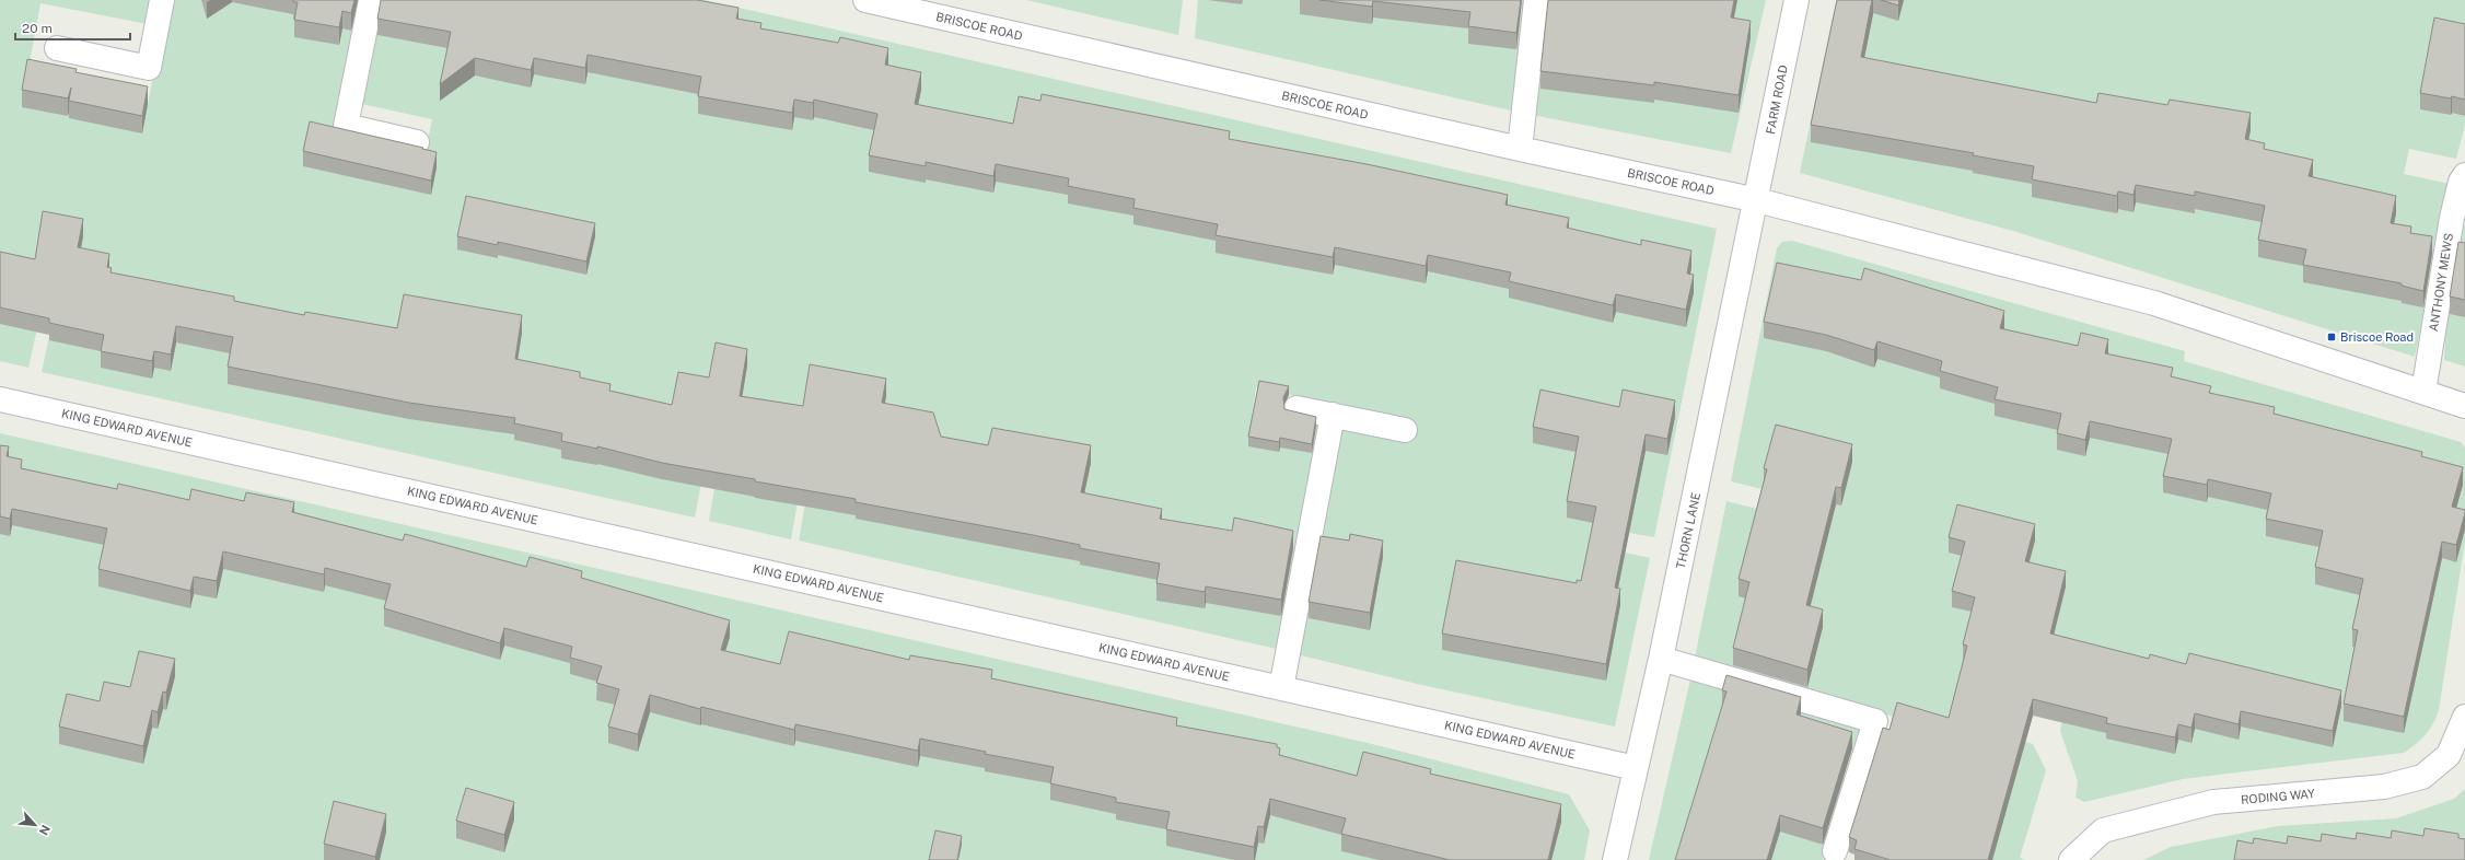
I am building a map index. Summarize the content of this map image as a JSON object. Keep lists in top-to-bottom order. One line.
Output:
{"streets":{"street":["BRISCOE ROAD","FARM ROAD","ANTHONY MEWS","KING EDWARD AVENUE","THORN LANE","RODING WAY"]},"crossings":[["BRISCOE ROAD","FARM ROAD"],["BRISCOE ROAD","ANTHONY MEWS"],["BRISCOE ROAD","THORN LANE"],["FARM ROAD","THORN LANE"],["KING EDWARD AVENUE","THORN LANE"]],"places":{"transit":["Briscoe Road"]},"scale_bar":"20 m","north":"bottom right"}
